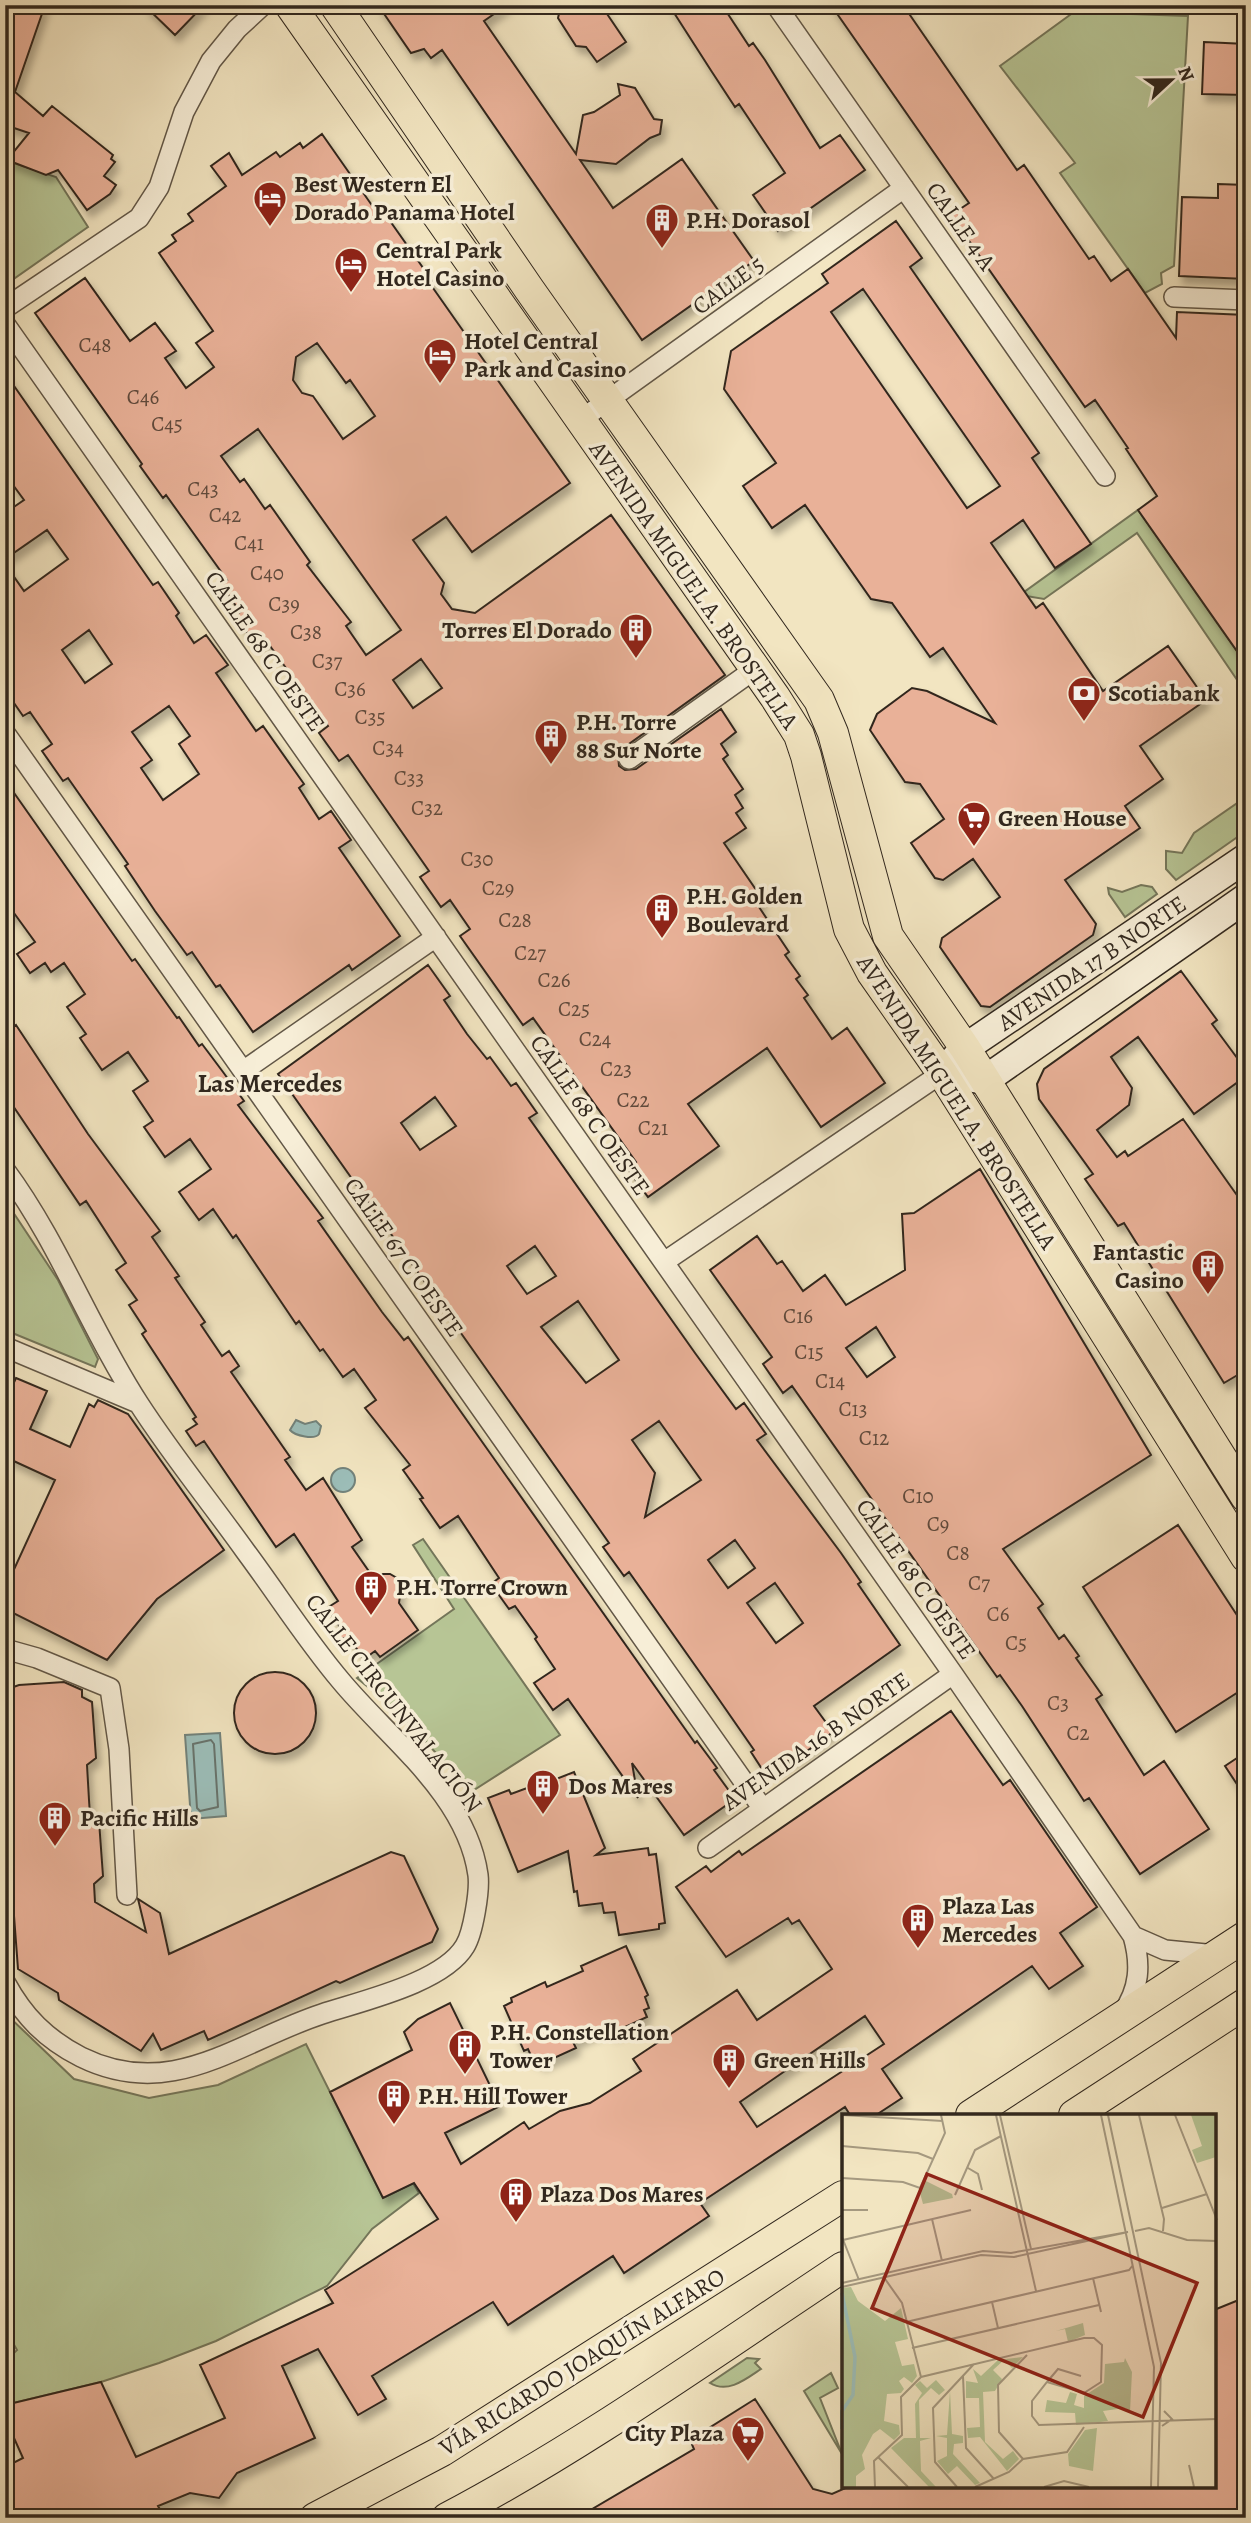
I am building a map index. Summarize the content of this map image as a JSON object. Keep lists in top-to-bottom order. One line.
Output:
{"streets":{"main road":["AVENIDA MIGUEL A. BROSTELLA","VÍA RICARDO JOAQUÍN ALFARO"],"street":["CALLE 4 A","CALLE 5","CALLE 68 C OESTE","AVENIDA 17 B NORTE","CALLE 67 C OESTE","CALLE CIRCUNVALACIÓN","AVENIDA 16 B NORTE"]},"crossings":[["CALLE 4 A","CALLE 5"],["CALLE 5","AVENIDA MIGUEL A. BROSTELLA"],["AVENIDA MIGUEL A. BROSTELLA","AVENIDA 17 B NORTE"],["CALLE 68 C OESTE","AVENIDA 17 B NORTE"],["CALLE 68 C OESTE","AVENIDA 16 B NORTE"],["CALLE 67 C OESTE","AVENIDA 16 B NORTE"]],"districts":["Las Mercedes"],"places":{"hotel":["Best Western El Dorado Panama Hotel","Central Park Hotel Casino","Hotel Central Park and Casino"],"building":["P.H. Dorasol","Torres El Dorado","P.H. Torre 88 Sur Norte","P.H. Golden Boulevard","Fantastic Casino","P.H. Torre Crown","Dos Mares","Pacific Hills","Plaza Las Mercedes","P.H. Constellation Tower","Green Hills","P.H. Hill Tower","Plaza Dos Mares"],"bank":["Scotiabank"],"supermarket":["Green House","City Plaza"]},"house_numbers":["C48","C46","C45","C43","C42","C41","C40","C39","C38","C37","C36","C35","C34","C33","C32","C30","C29","C28","C27","C26","C25","C24","C23","C22","C21","C16","C15","C14","C13","C12","C10","C9","C8","C7","C6","C5","C3","C2"],"north":"right"}
